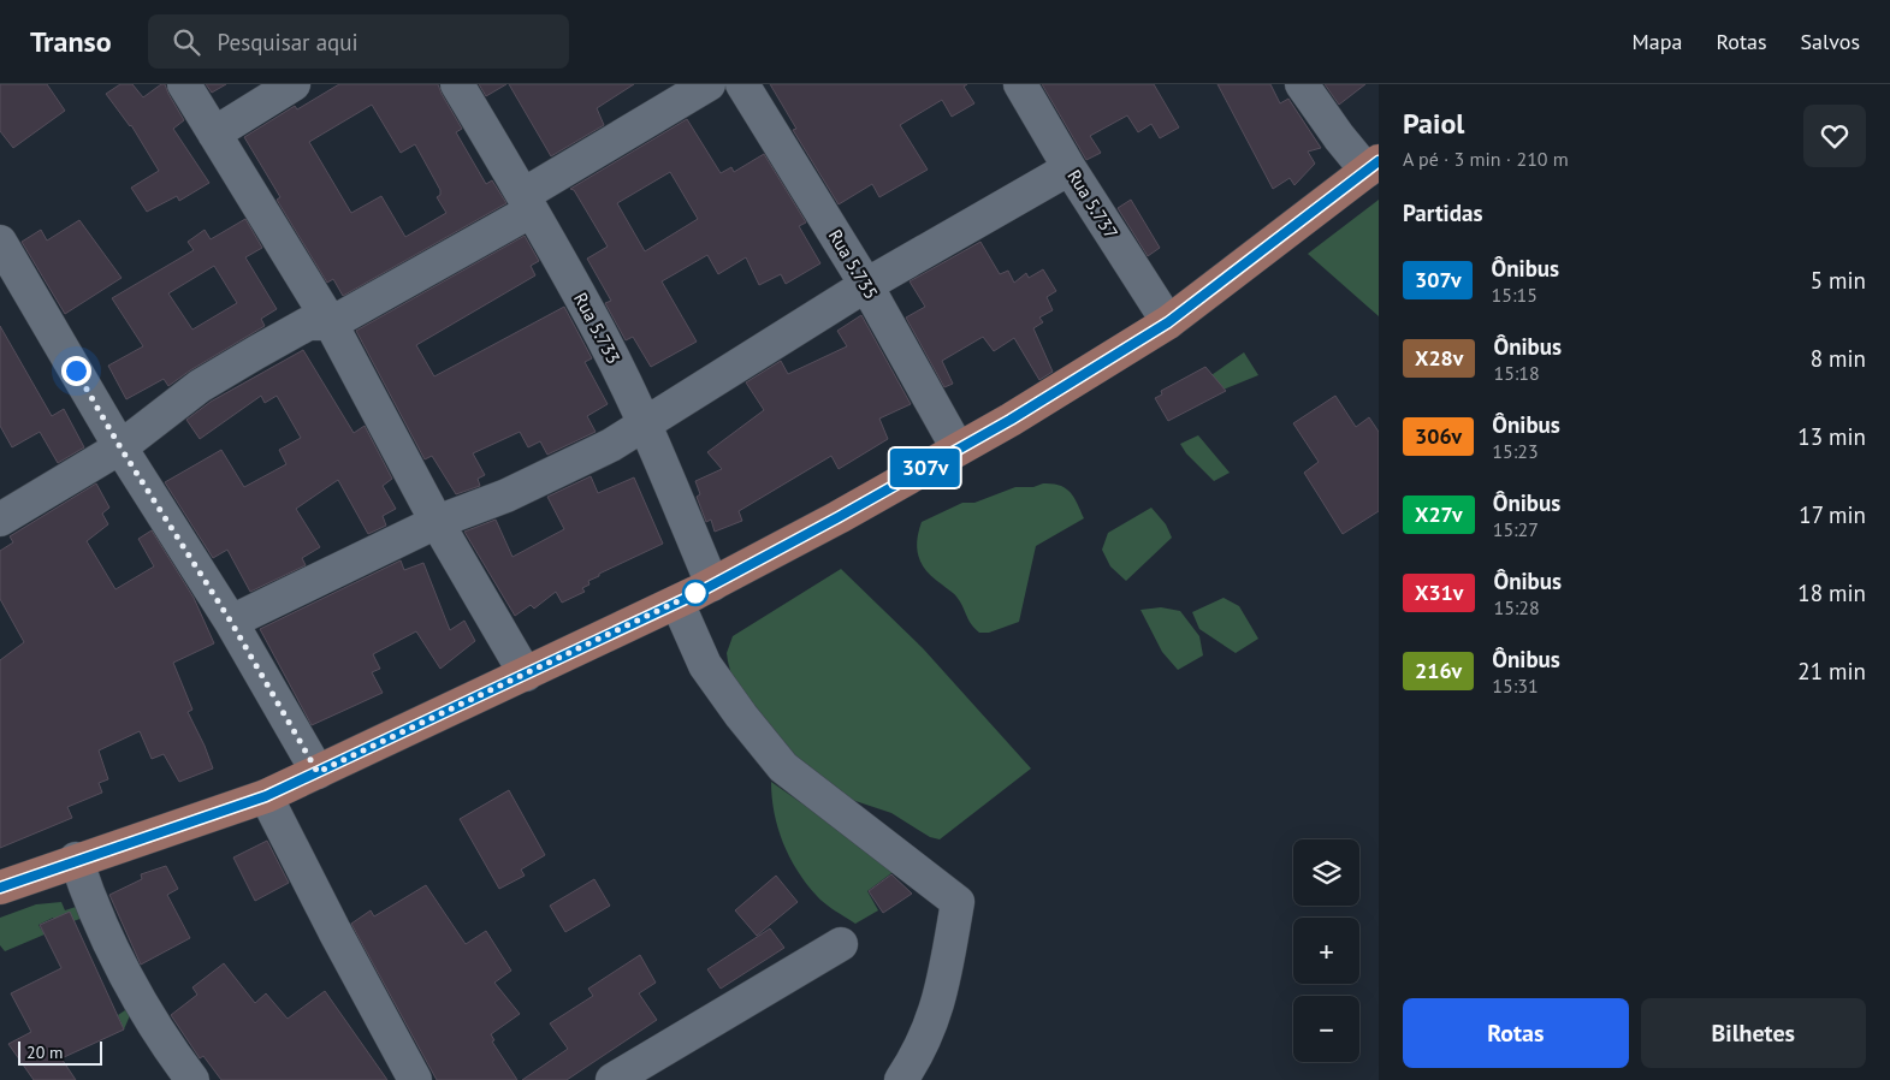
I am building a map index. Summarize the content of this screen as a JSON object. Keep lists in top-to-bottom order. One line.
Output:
{"streets":{"street":["Rua 5.737","Rua 5.735","Rua 5.733"]},"lines":["bus line 307v"],"scale_bar":"20 m","page":{"header":"Transo","search":"Pesquisar aqui","nav":["Mapa","Rotas","Salvos"],"on_map":"307v","heading":[["Paiol","A pé · 3 min · 210 m"],"Partidas"],"list":[{"mark":"307v","name":"Ônibus","note":"15:15","value":"5 min"},{"mark":"X28v","name":"Ônibus","note":"15:18","value":"8 min"},{"mark":"306v","name":"Ônibus","note":"15:23","value":"13 min"},{"mark":"X27v","name":"Ônibus","note":"15:27","value":"17 min"},{"mark":"X31v","name":"Ônibus","note":"15:28","value":"18 min"},{"mark":"216v","name":"Ônibus","note":"15:31","value":"21 min"}],"map_buttons":["+","−"],"buttons":["Rotas","Bilhetes"],"scale":"20 m"}}
